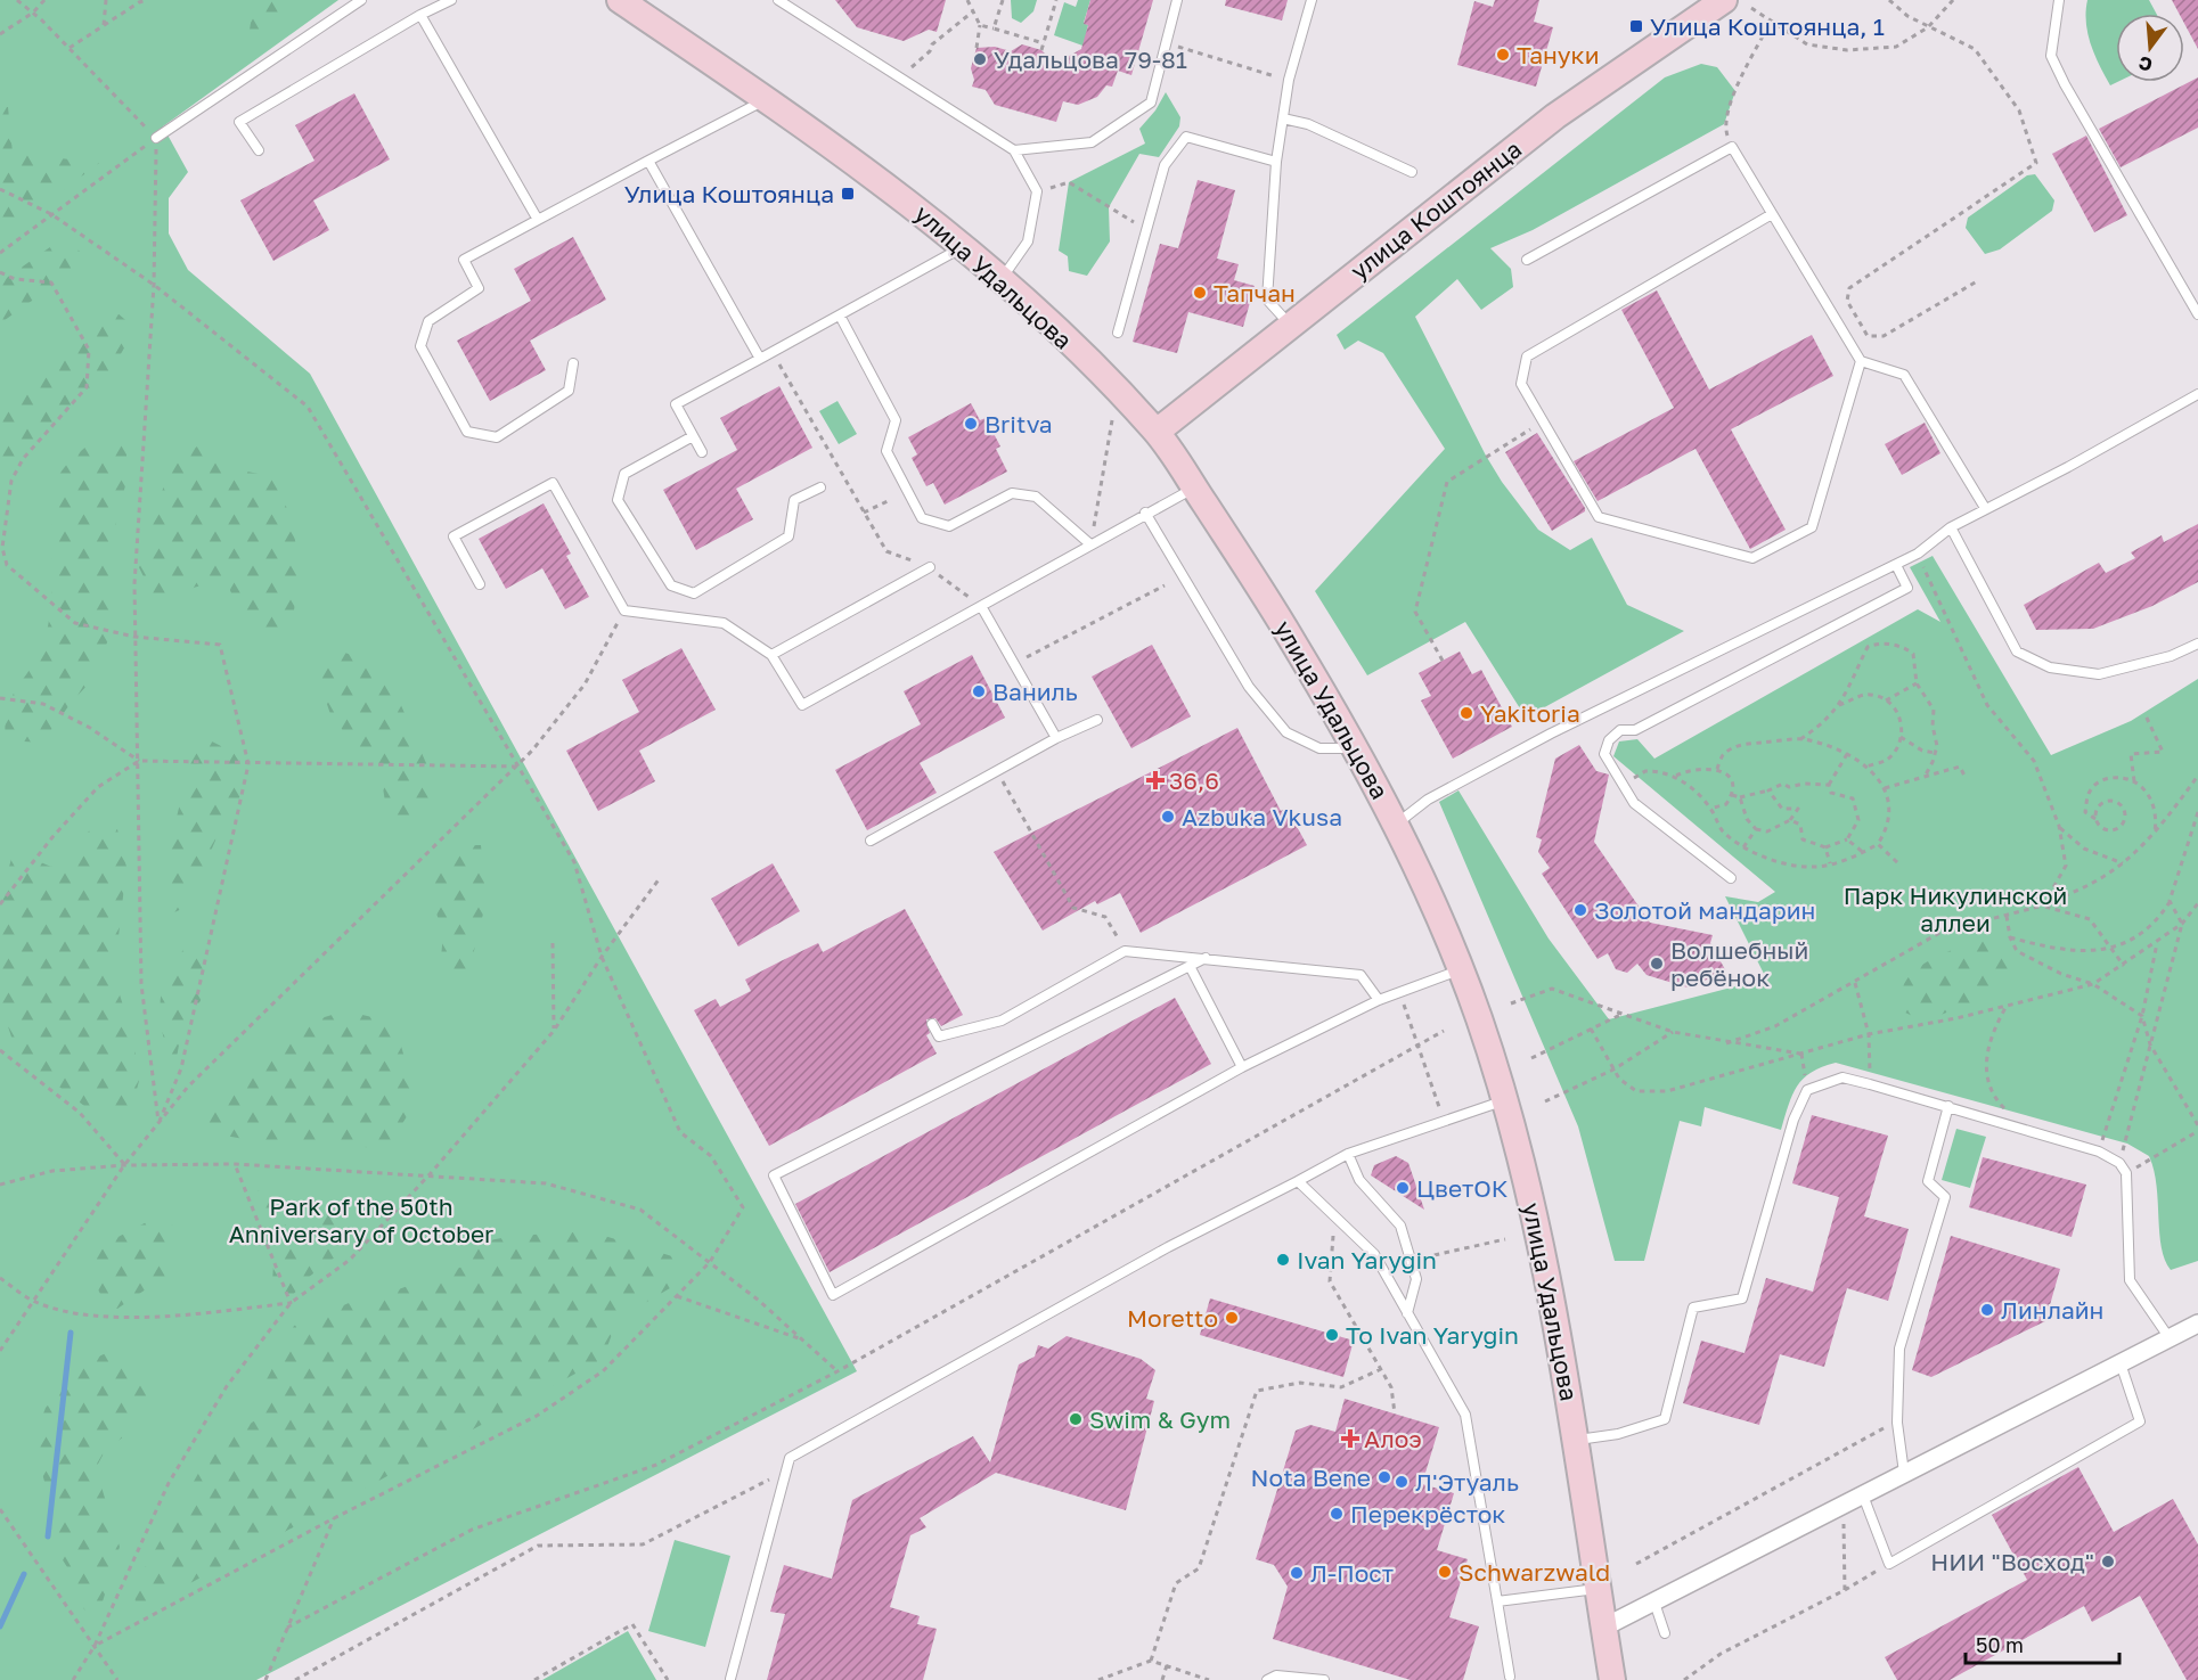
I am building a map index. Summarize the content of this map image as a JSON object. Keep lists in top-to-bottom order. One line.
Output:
{"streets":{"street":["улица Коштоянца","улица Удальцова"]},"crossings":[["улица Коштоянца","улица Удальцова"]],"parks":["Парк Никулинской аллеи","Park of the 50th Anniversary of October"],"places":{"transit":["Улица Коштоянца, 1","Улица Коштоянца"],"other":["Тануки","Удальцова 79-81","Тапчан","Britva","Ваниль","Yakitoria","Azbuka Vkusa","Золотой мандарин","Волшебный ребёнок","ЦветОК","Ivan Yarygin","Линлайн","Moretto","To Ivan Yarygin","Swim & Gym","Nota Bene","Л'Этуаль","Перекрёсток","НИИ \"Восход\"","Schwarzwald","Л-Пост"],"health":["36,6","Алоэ"]},"scale_bar":"50 m","north":"bottom"}
